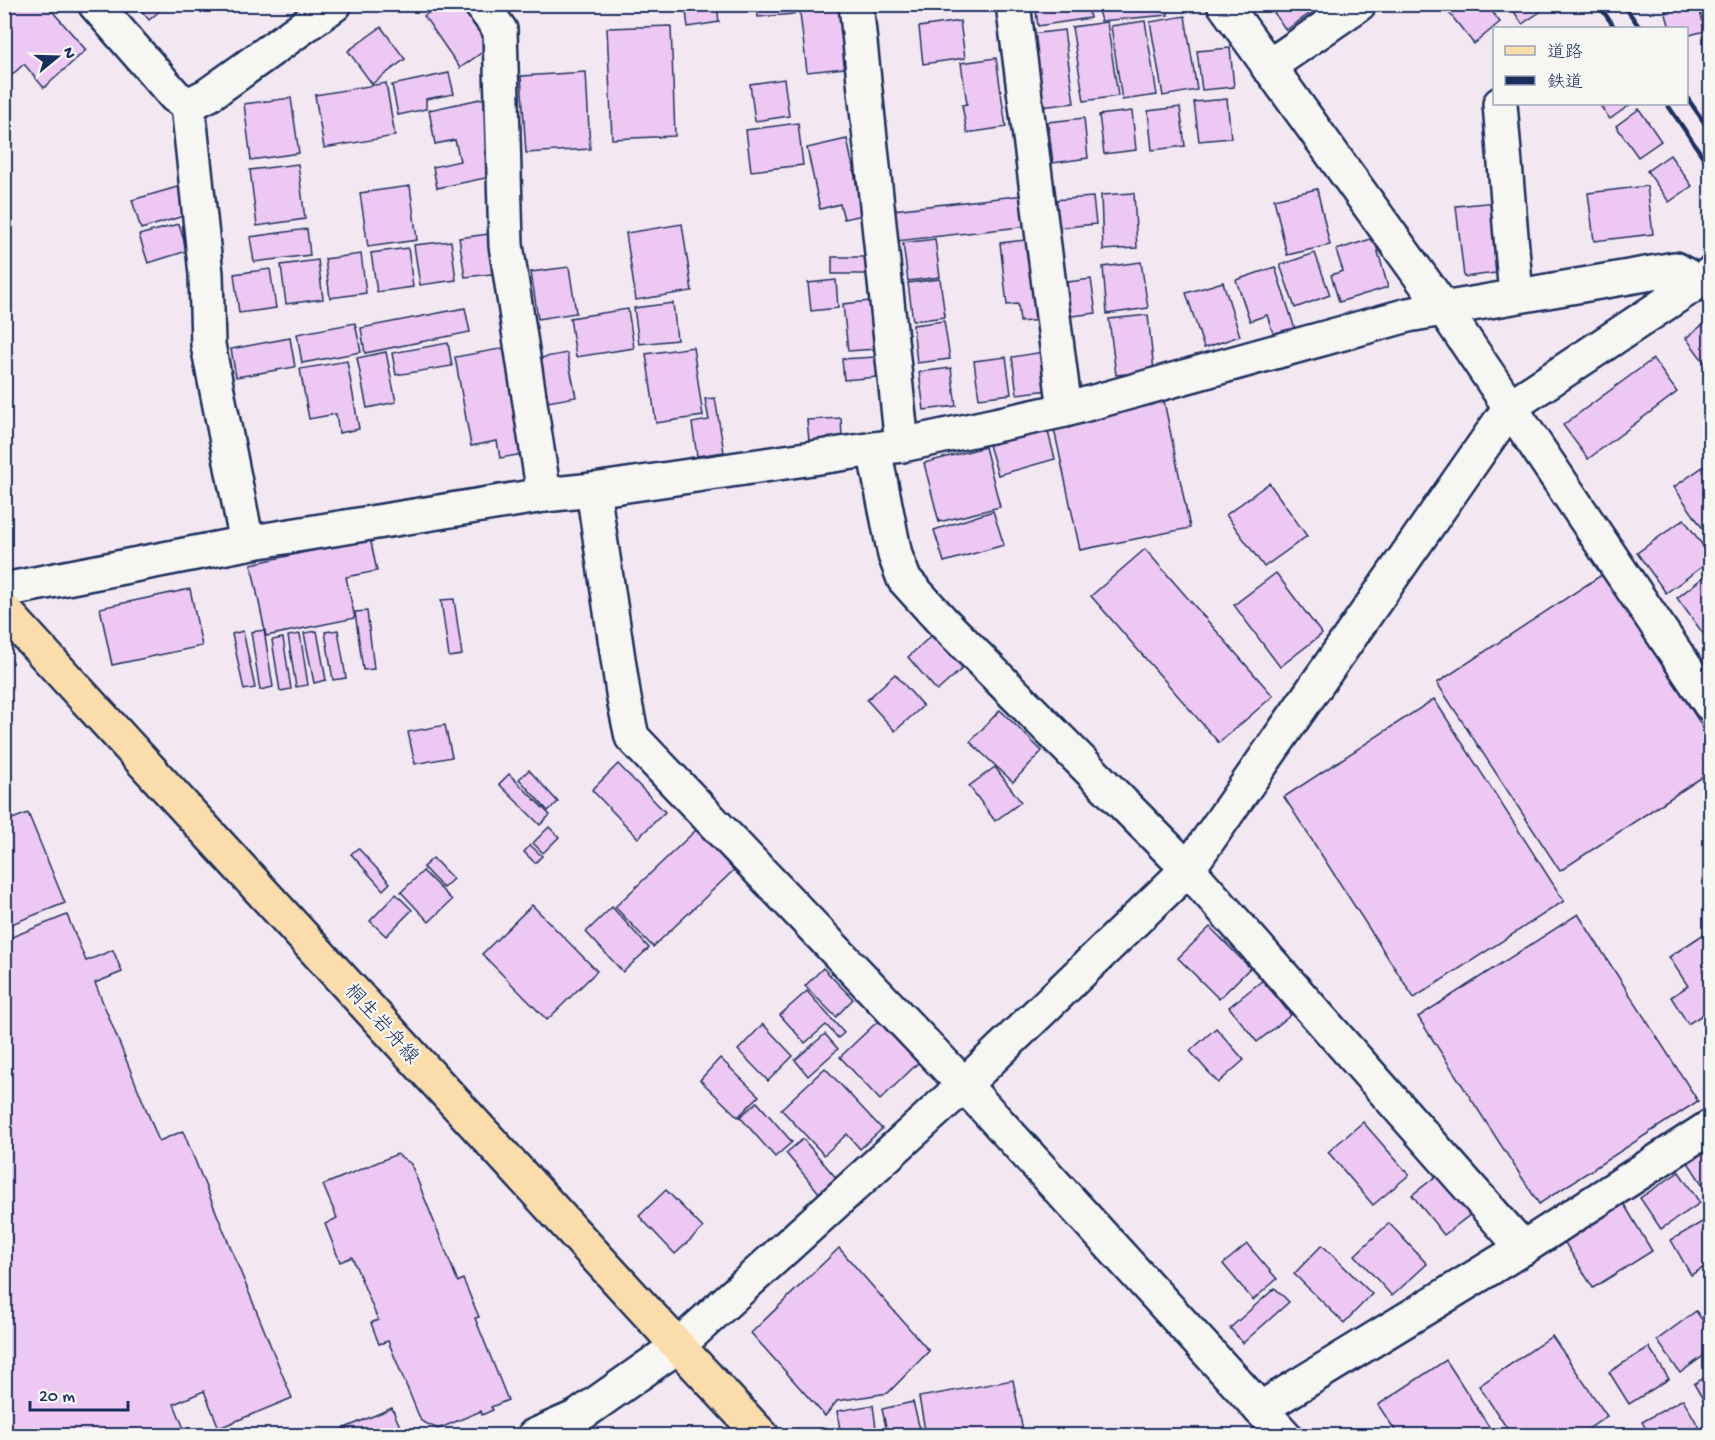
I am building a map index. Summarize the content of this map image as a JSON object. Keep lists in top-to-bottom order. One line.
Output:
{"streets":{"main road":["桐生岩舟線"]},"legend":["道路","鉄道"],"scale_bar":"20 m","north":"right"}
